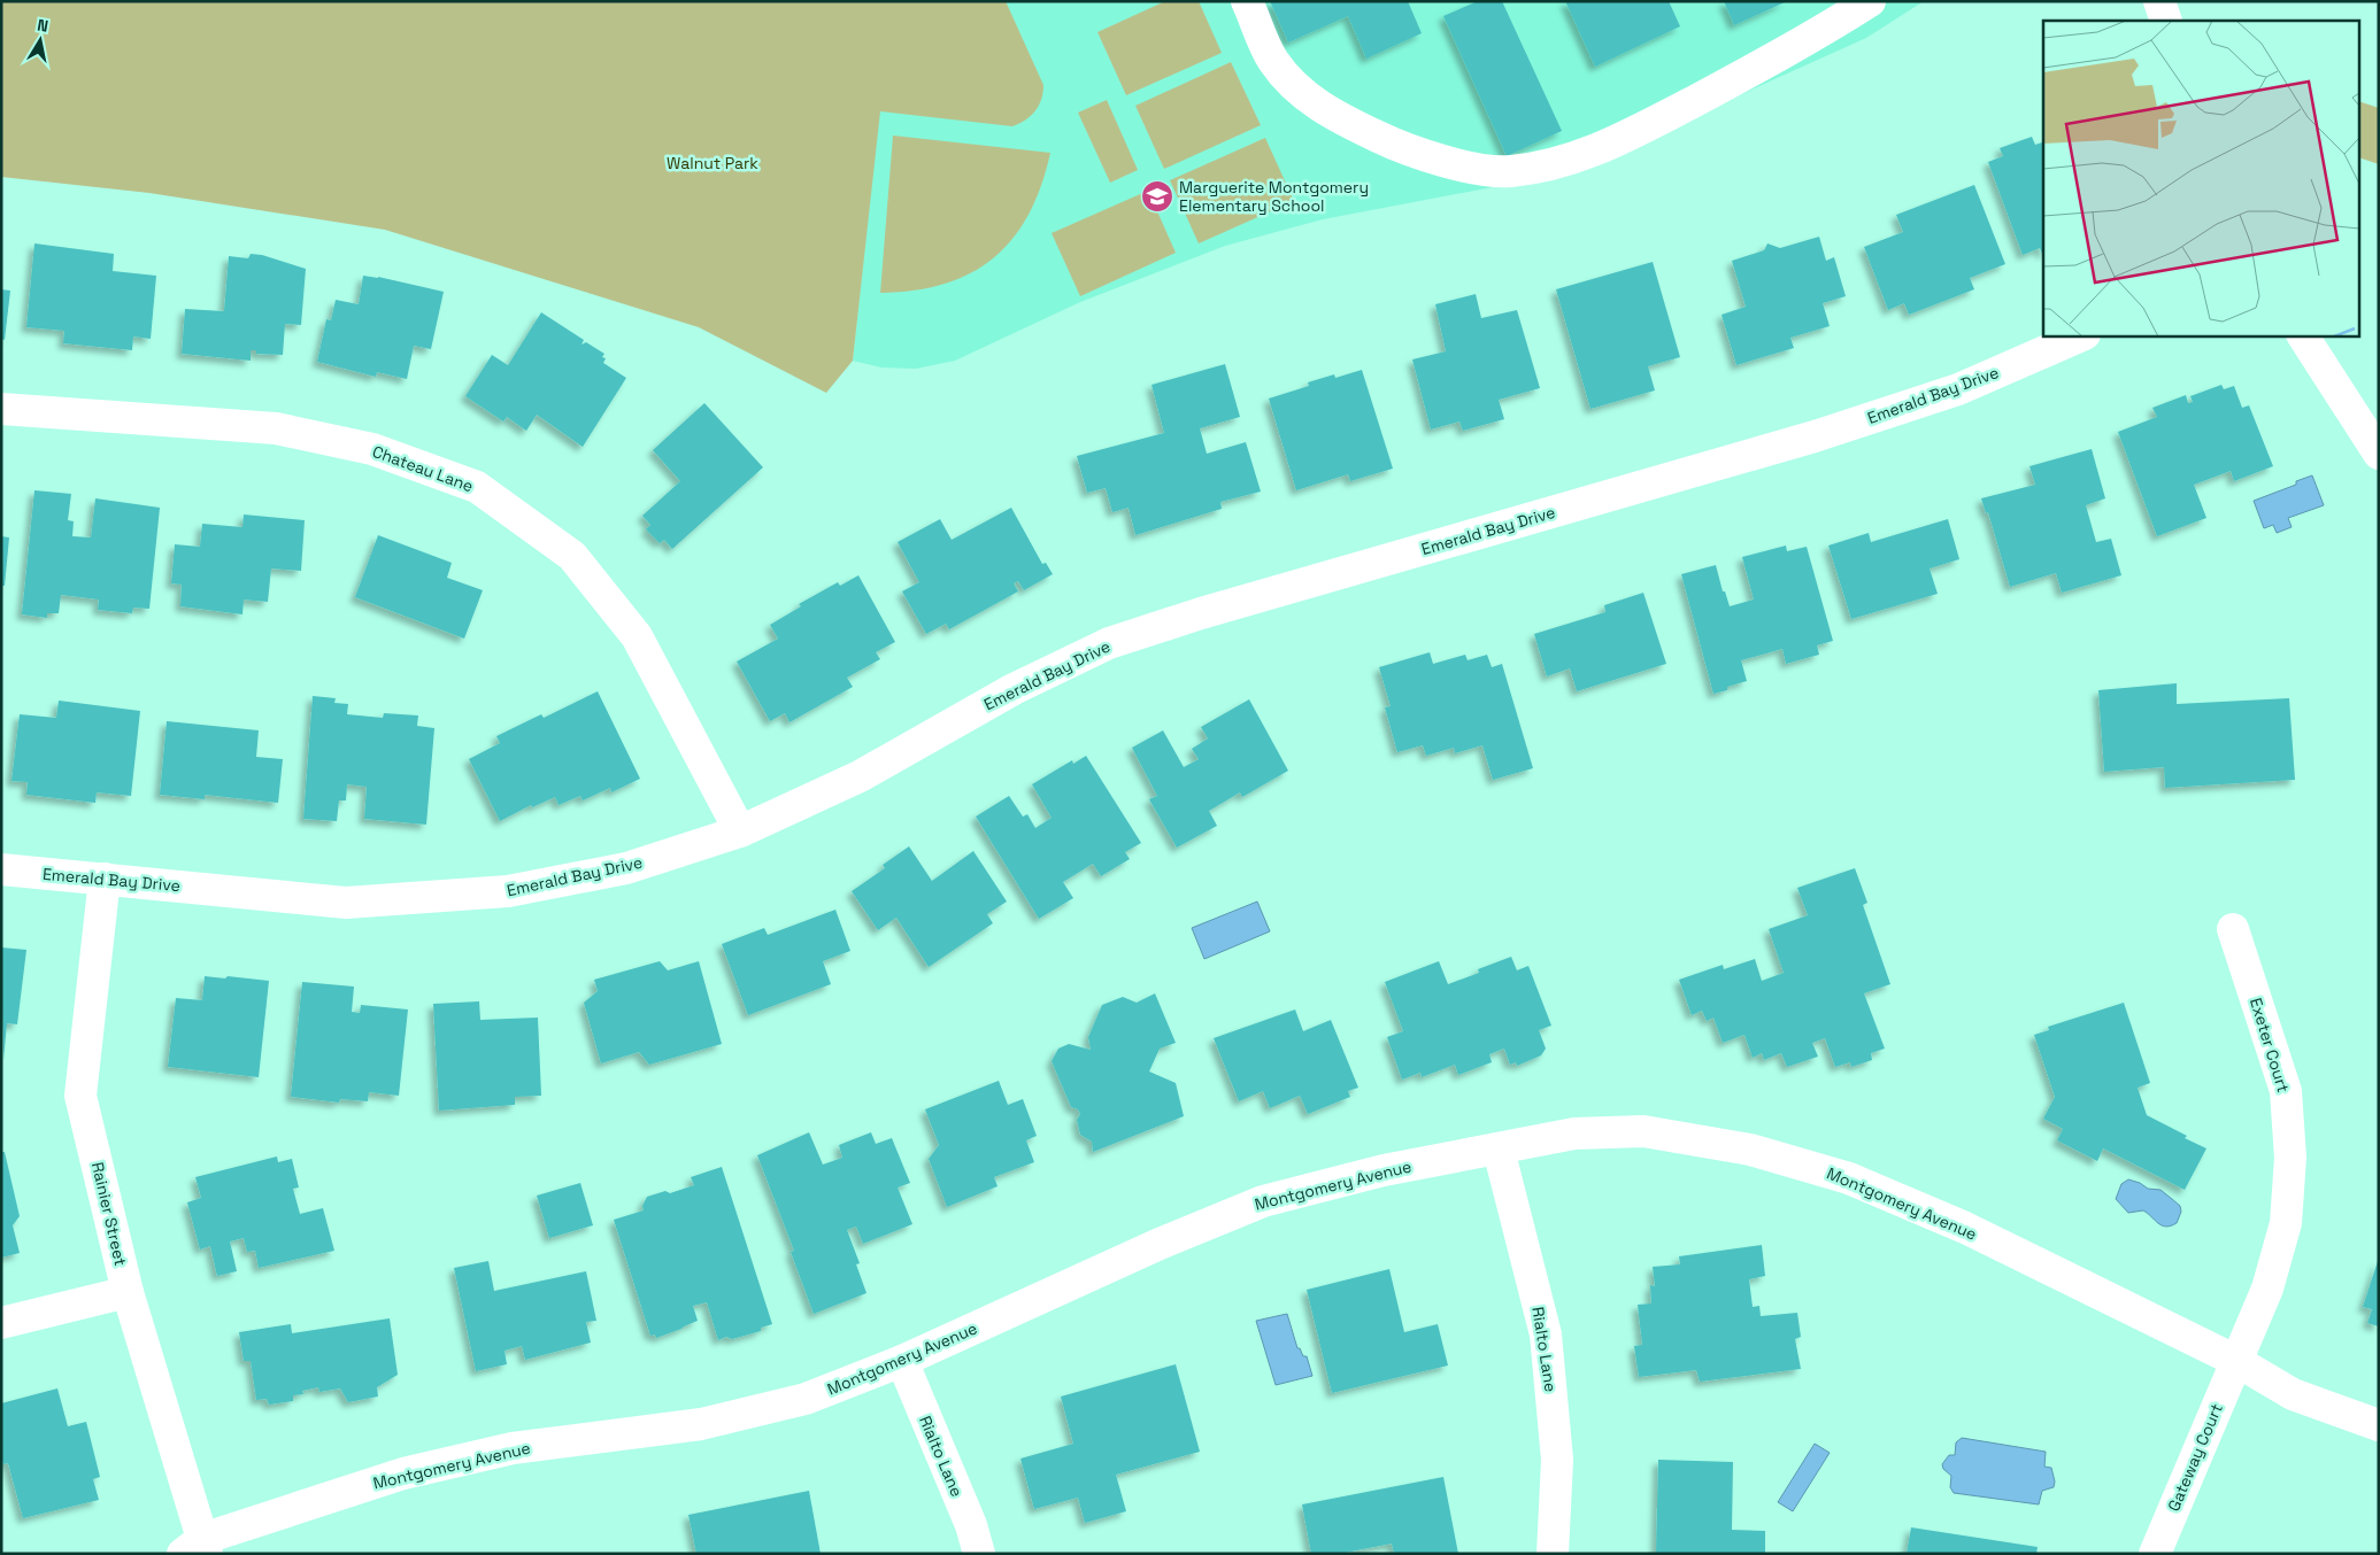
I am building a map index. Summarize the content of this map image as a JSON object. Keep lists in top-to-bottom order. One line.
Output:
{"streets":{"street":["Emerald Bay Drive","Chateau Lane","Exeter Court","Montgomery Avenue","Rainier Street","Rialto Lane","Gateway Court"]},"crossings":[["Emerald Bay Drive","Chateau Lane"],["Emerald Bay Drive","Rainier Street"],["Exeter Court","Montgomery Avenue"],["Exeter Court","Gateway Court"],["Montgomery Avenue","Rainier Street"],["Montgomery Avenue","Rialto Lane"],["Montgomery Avenue","Gateway Court"]],"parks":["Walnut Park"],"places":{"school or university":["Marguerite Montgomery Elementary School"]},"north":"top"}
